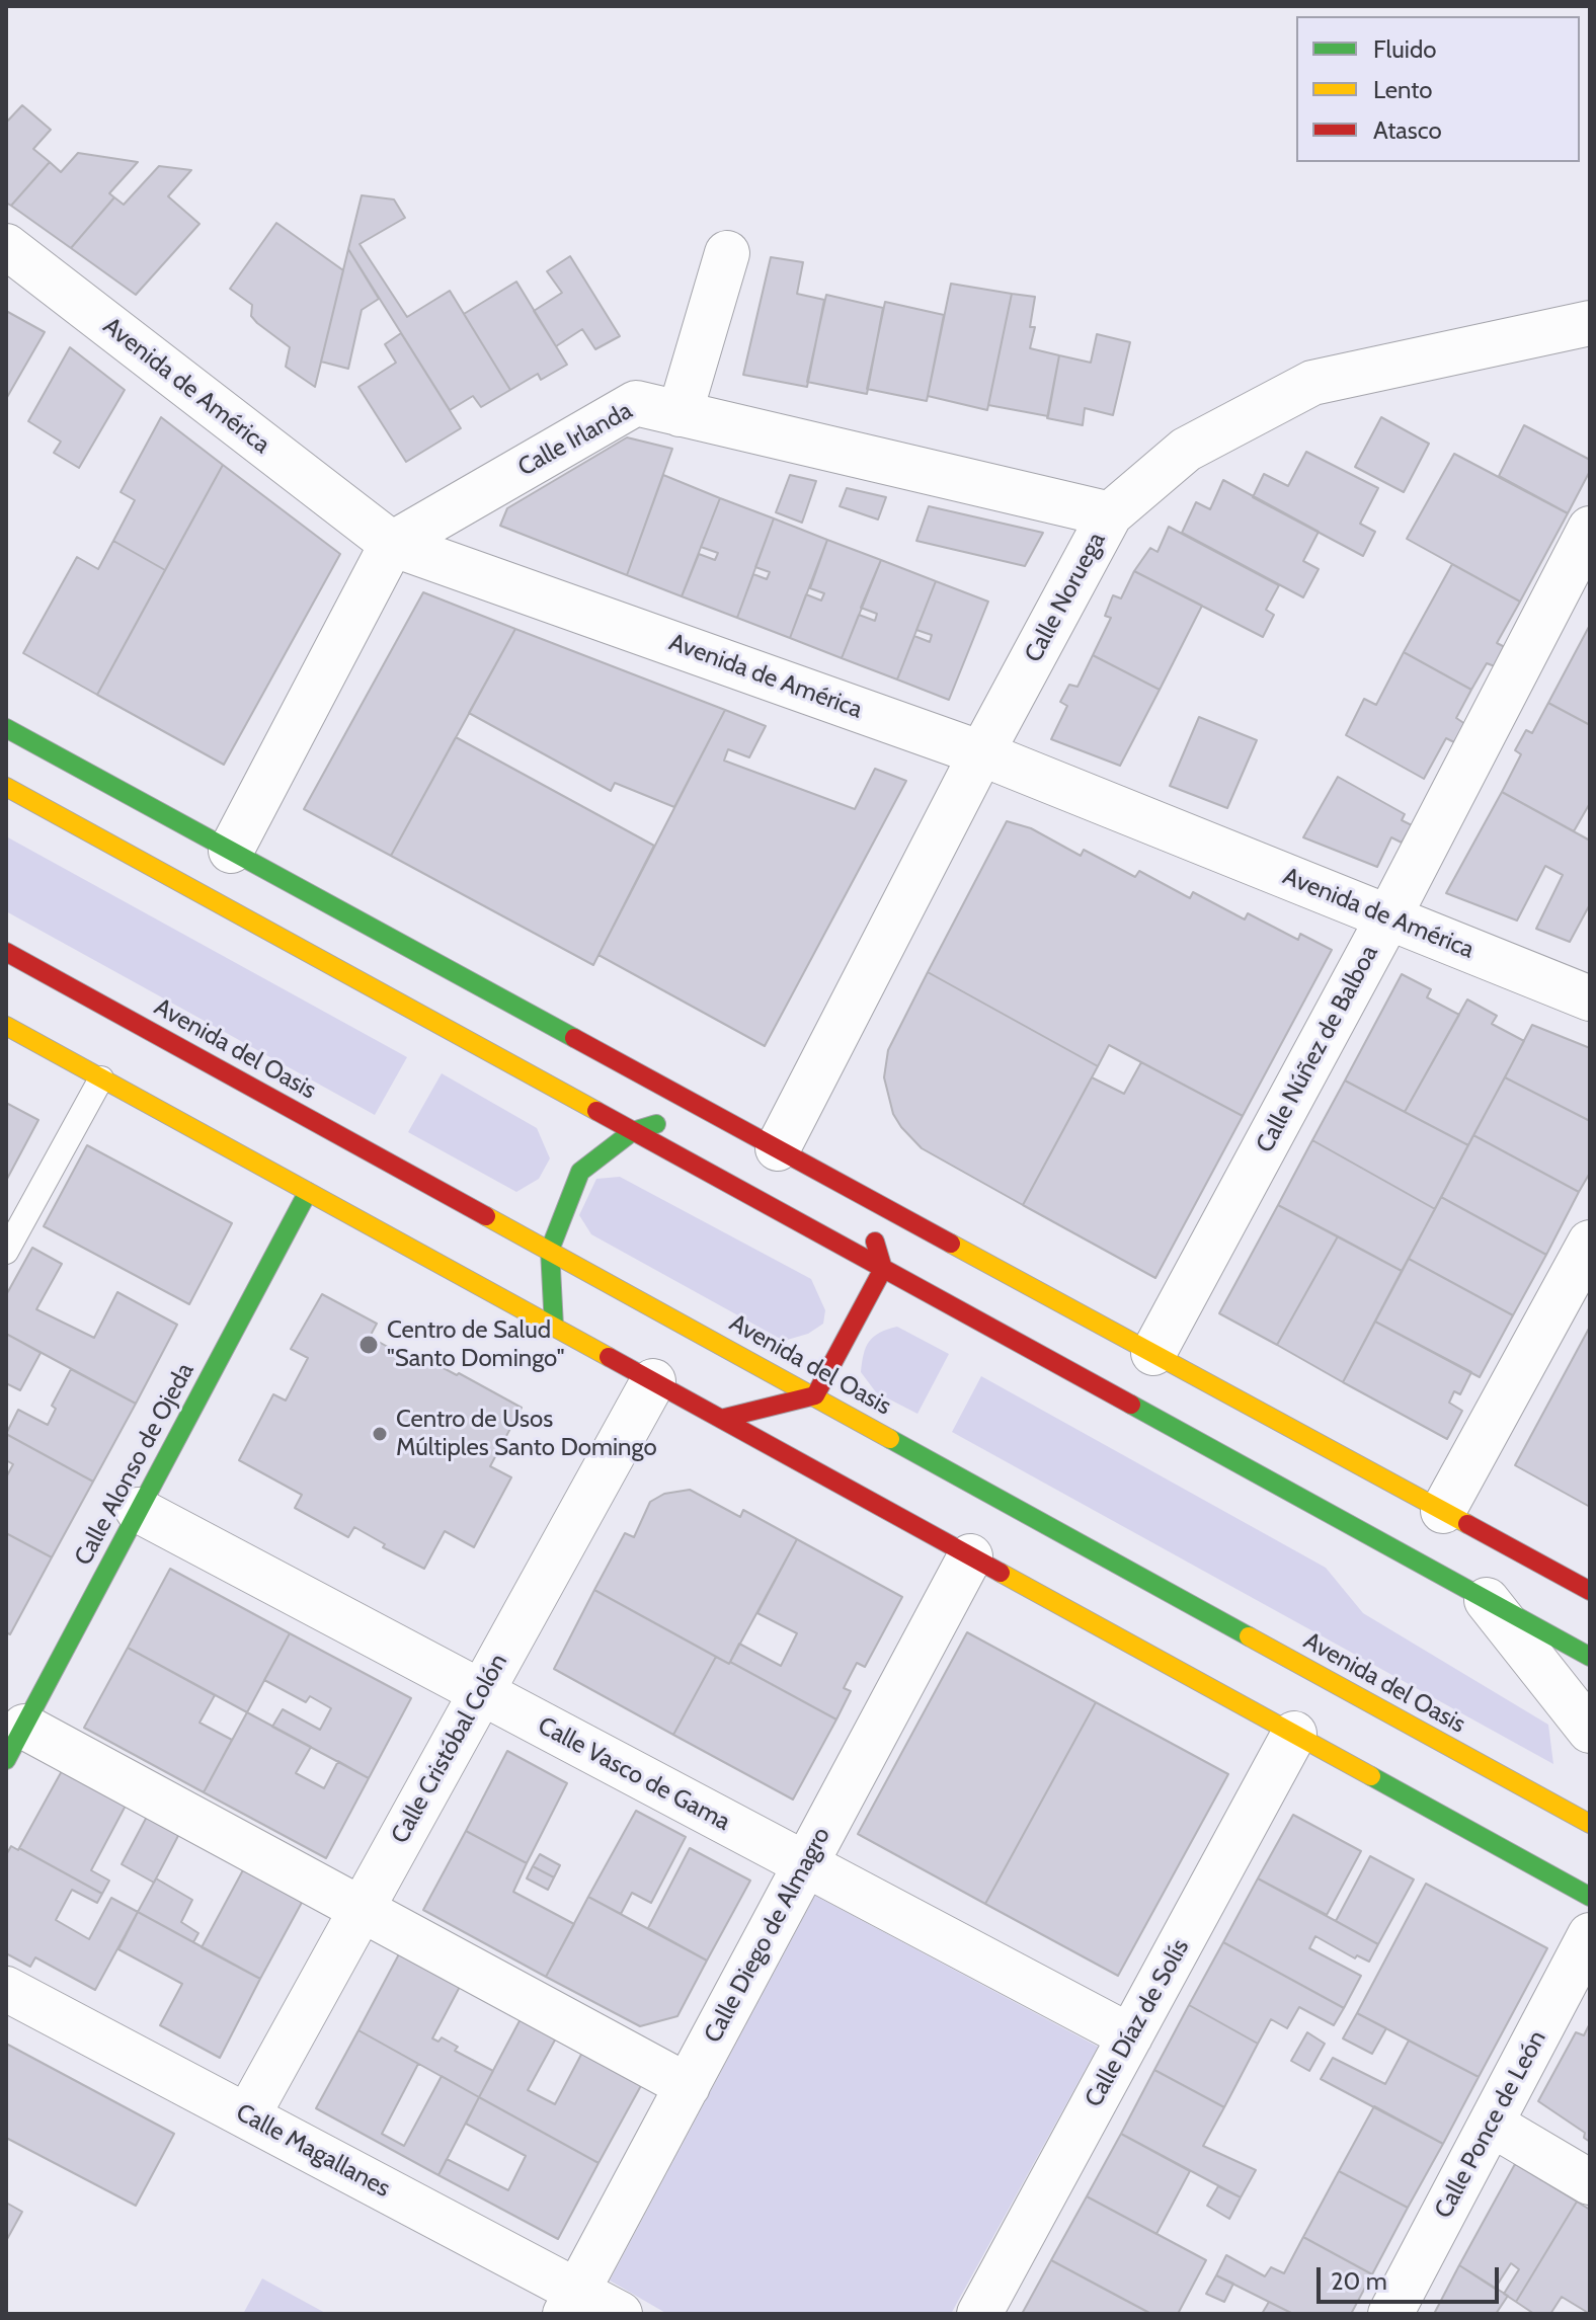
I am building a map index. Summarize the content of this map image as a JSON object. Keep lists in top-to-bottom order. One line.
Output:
{"streets":{"street":["Avenida de América","Calle Irlanda","Calle Noruega","Avenida del Oasis","Calle Núñez de Balboa","Calle Alonso de Ojeda","Calle Cristóbal Colón","Calle Vasco de Gama","Calle Diego de Almagro","Calle Díaz de Solís","Calle Ponce de León","Calle Magallanes"]},"crossings":[["Avenida de América","Calle Irlanda"],["Avenida de América","Calle Noruega"],["Avenida de América","Calle Núñez de Balboa"],["Calle Irlanda","Calle Noruega"],["Calle Alonso de Ojeda","Calle Vasco de Gama"],["Calle Cristóbal Colón","Calle Vasco de Gama"],["Calle Cristóbal Colón","Calle Magallanes"],["Calle Vasco de Gama","Calle Diego de Almagro"],["Calle Vasco de Gama","Calle Díaz de Solís"],["Calle Diego de Almagro","Calle Magallanes"]],"places":["Centro de Salud \"Santo Domingo\"","Centro de Usos Múltiples Santo Domingo"],"legend":["Fluido","Lento","Atasco"],"scale_bar":"20 m"}
